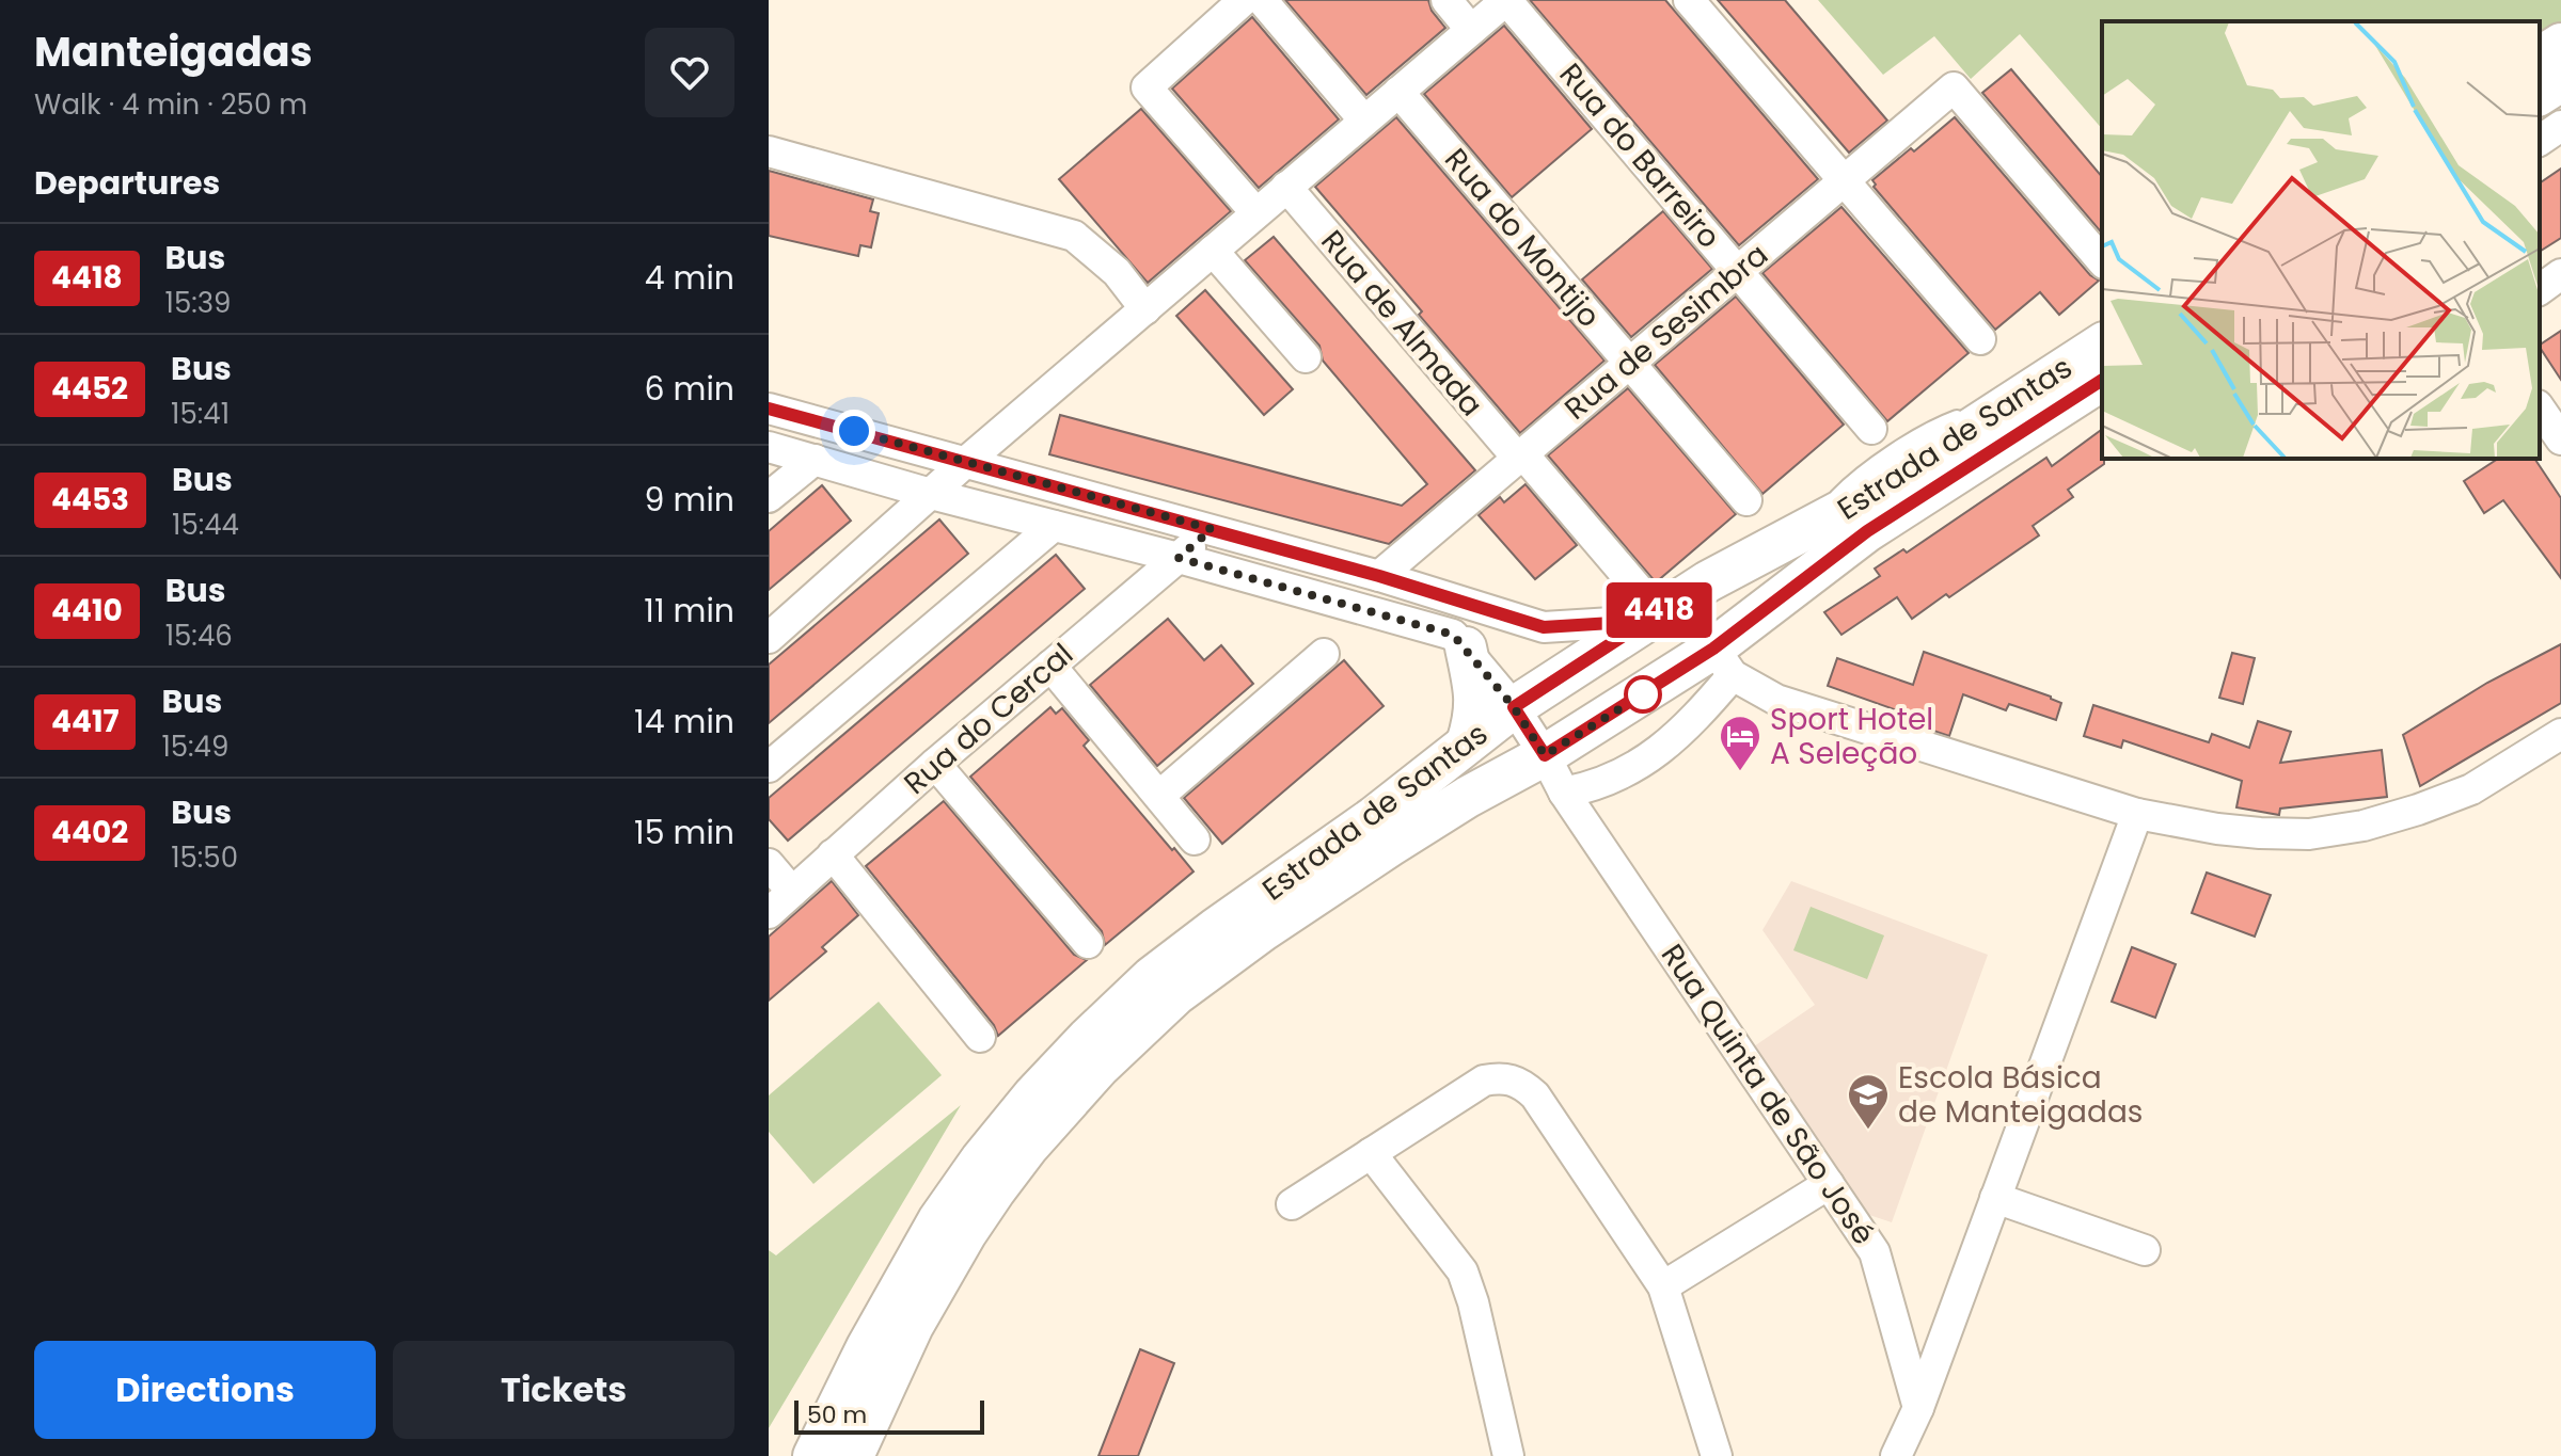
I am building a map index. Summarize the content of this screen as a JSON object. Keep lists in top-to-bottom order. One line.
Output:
{"streets":{"main road":["Estrada de Santas"],"street":["Rua do Barreiro","Rua do Montijo","Rua de Almada","Rua de Sesimbra","Rua do Cercal","Rua Quinta de São José"]},"crossings":[["Rua do Barreiro","Rua de Sesimbra"],["Rua do Montijo","Rua de Sesimbra"],["Rua de Almada","Rua de Sesimbra"],["Rua de Almada","Estrada de Santas"],["Estrada de Santas","Rua Quinta de São José"]],"places":{"hotel":["Sport Hotel A Seleção"],"school or university":["Escola Básica de Manteigadas"]},"lines":["bus line 4418"],"scale_bar":"50 m","page":{"heading":[["Manteigadas","Walk · 4 min · 250 m"],"Departures"],"on_map":"4418","list":[{"mark":"4418","name":"Bus","note":"15:39","value":"4 min"},{"mark":"4452","name":"Bus","note":"15:41","value":"6 min"},{"mark":"4453","name":"Bus","note":"15:44","value":"9 min"},{"mark":"4410","name":"Bus","note":"15:46","value":"11 min"},{"mark":"4417","name":"Bus","note":"15:49","value":"14 min"},{"mark":"4402","name":"Bus","note":"15:50","value":"15 min"}],"buttons":["Directions","Tickets"],"scale":"50 m"}}
